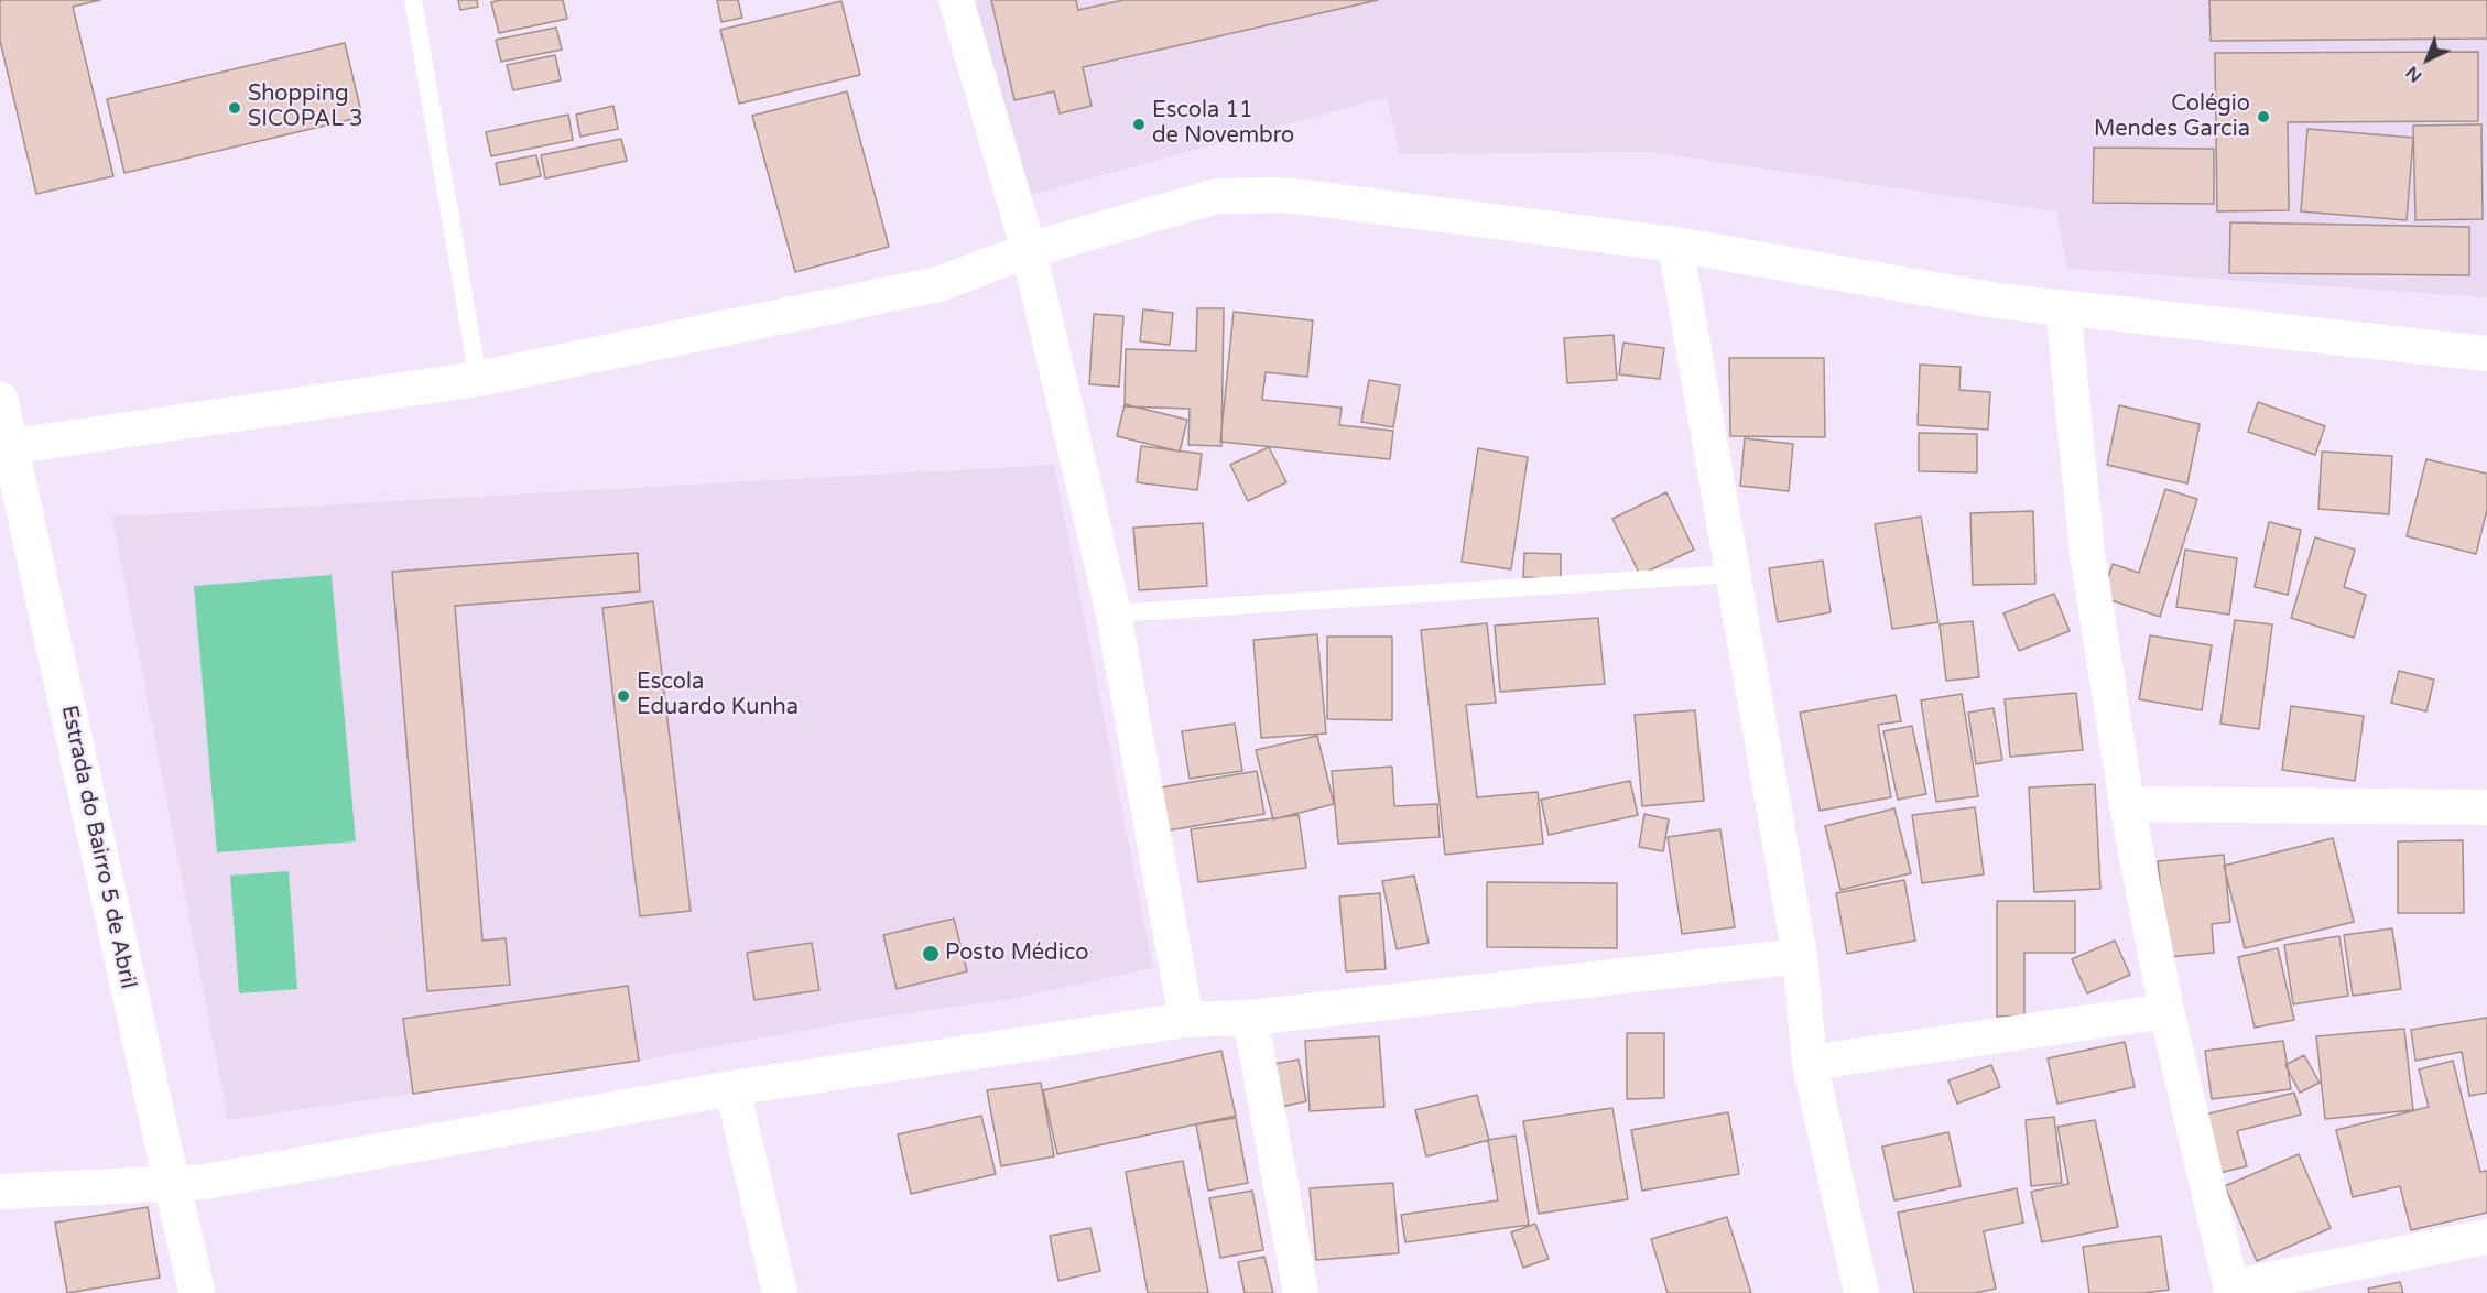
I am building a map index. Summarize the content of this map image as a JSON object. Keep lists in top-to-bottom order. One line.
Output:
{"streets":{"street":["Estrada do Bairro 5 de Abril"]},"places":["Shopping SICOPAL 3","Colégio Mendes Garcia","Escola 11 de Novembro","Escola Eduardo Kunha","Posto Médico"],"north":"bottom left"}
